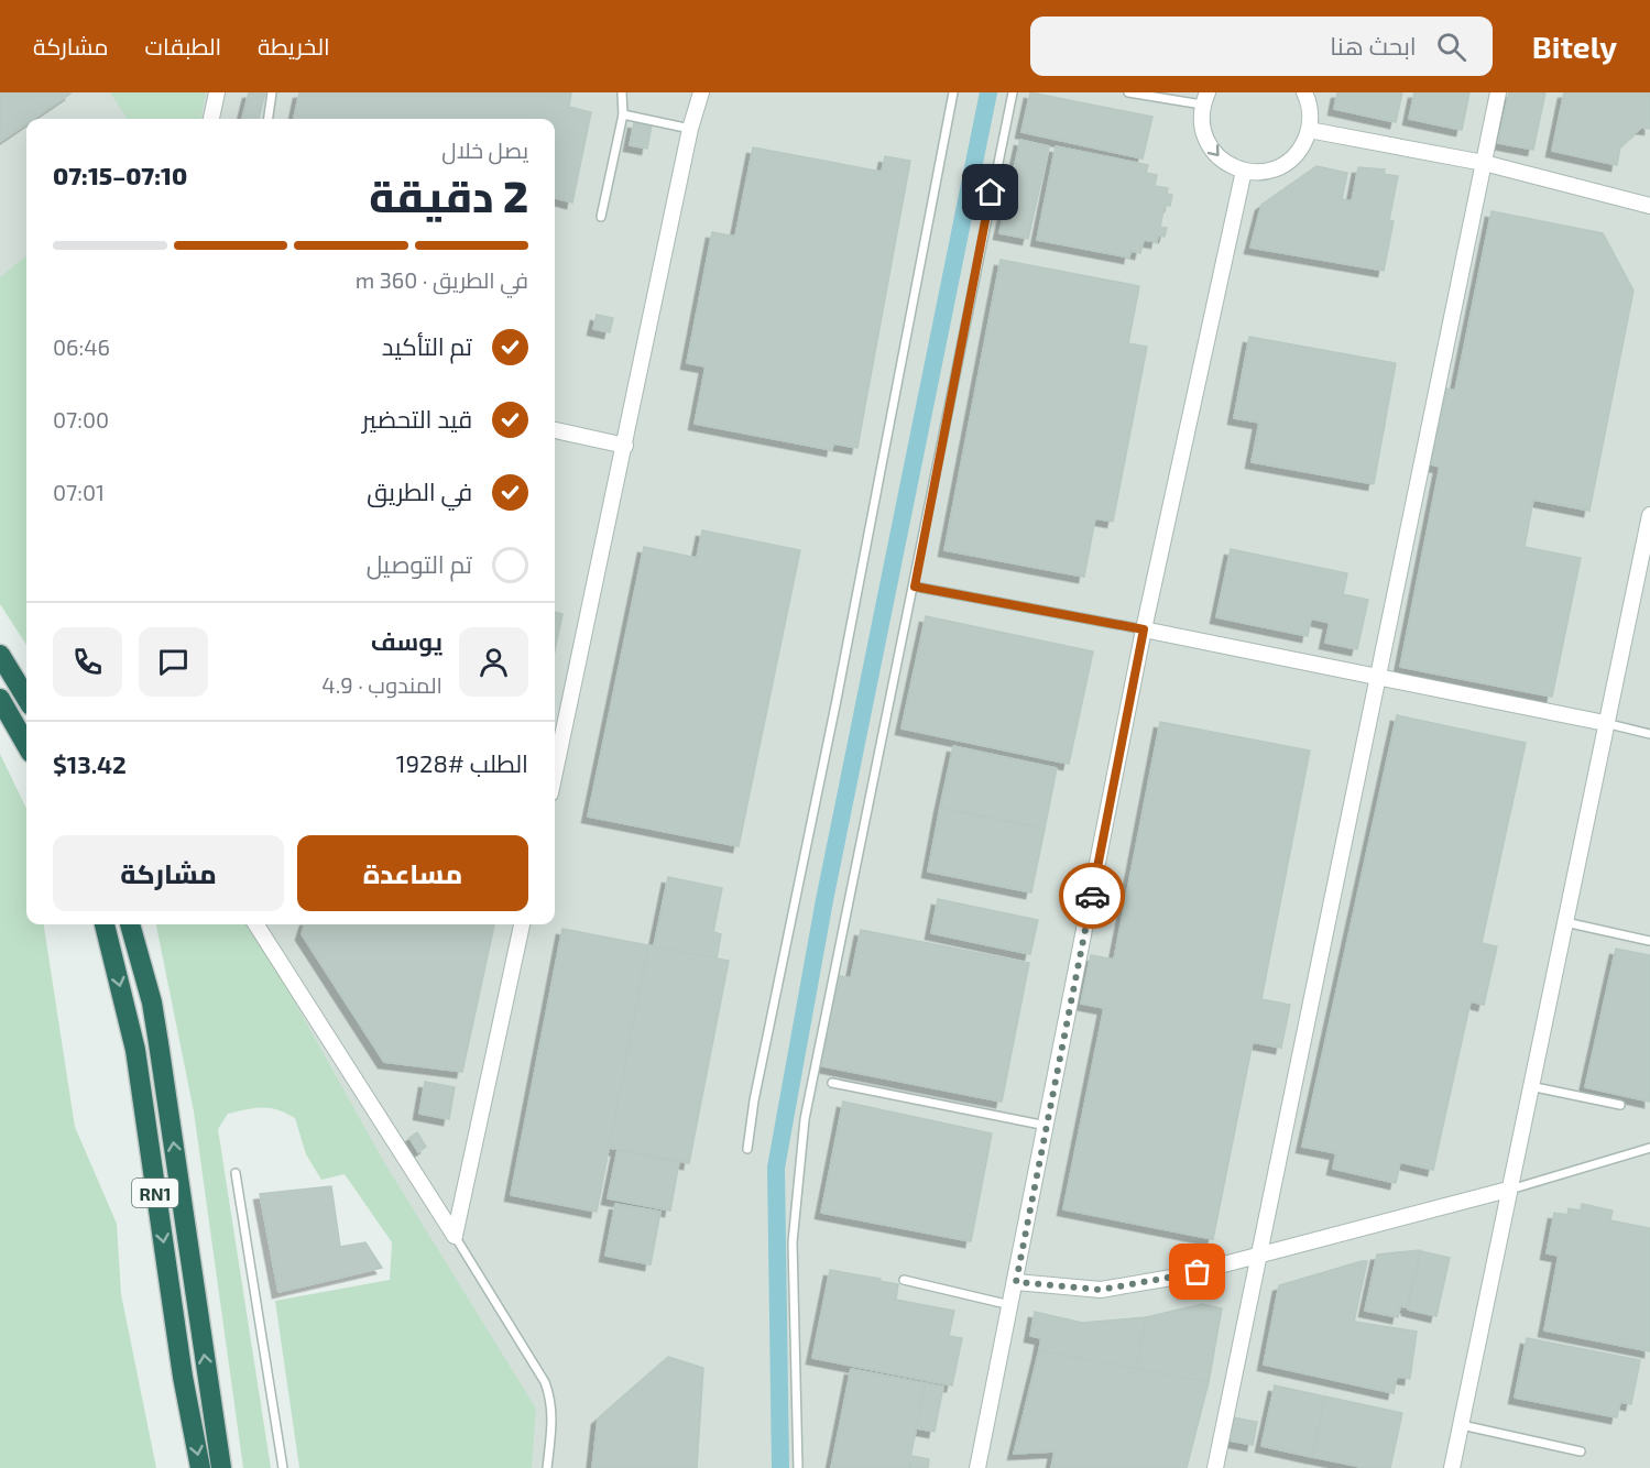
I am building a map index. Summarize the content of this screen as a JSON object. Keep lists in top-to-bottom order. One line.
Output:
{"streets":{"highway":["RN1"]},"page":{"header":"Bitely","search":"ابحث هنا","nav":["الخريطة","الطبقات","مشاركة"],"heading":["2 دقيقة","يصل خلال","07:10–07:15"],"panel":["يوسف","المندوب · 4.9","الطلب #1928","$13.42"],"bar":"في الطريق · 360 m","list":[["تم التأكيد","06:46"],["قيد التحضير","07:00"],["في الطريق","07:01"],"تم التوصيل"],"buttons":["مساعدة","مشاركة"]}}
